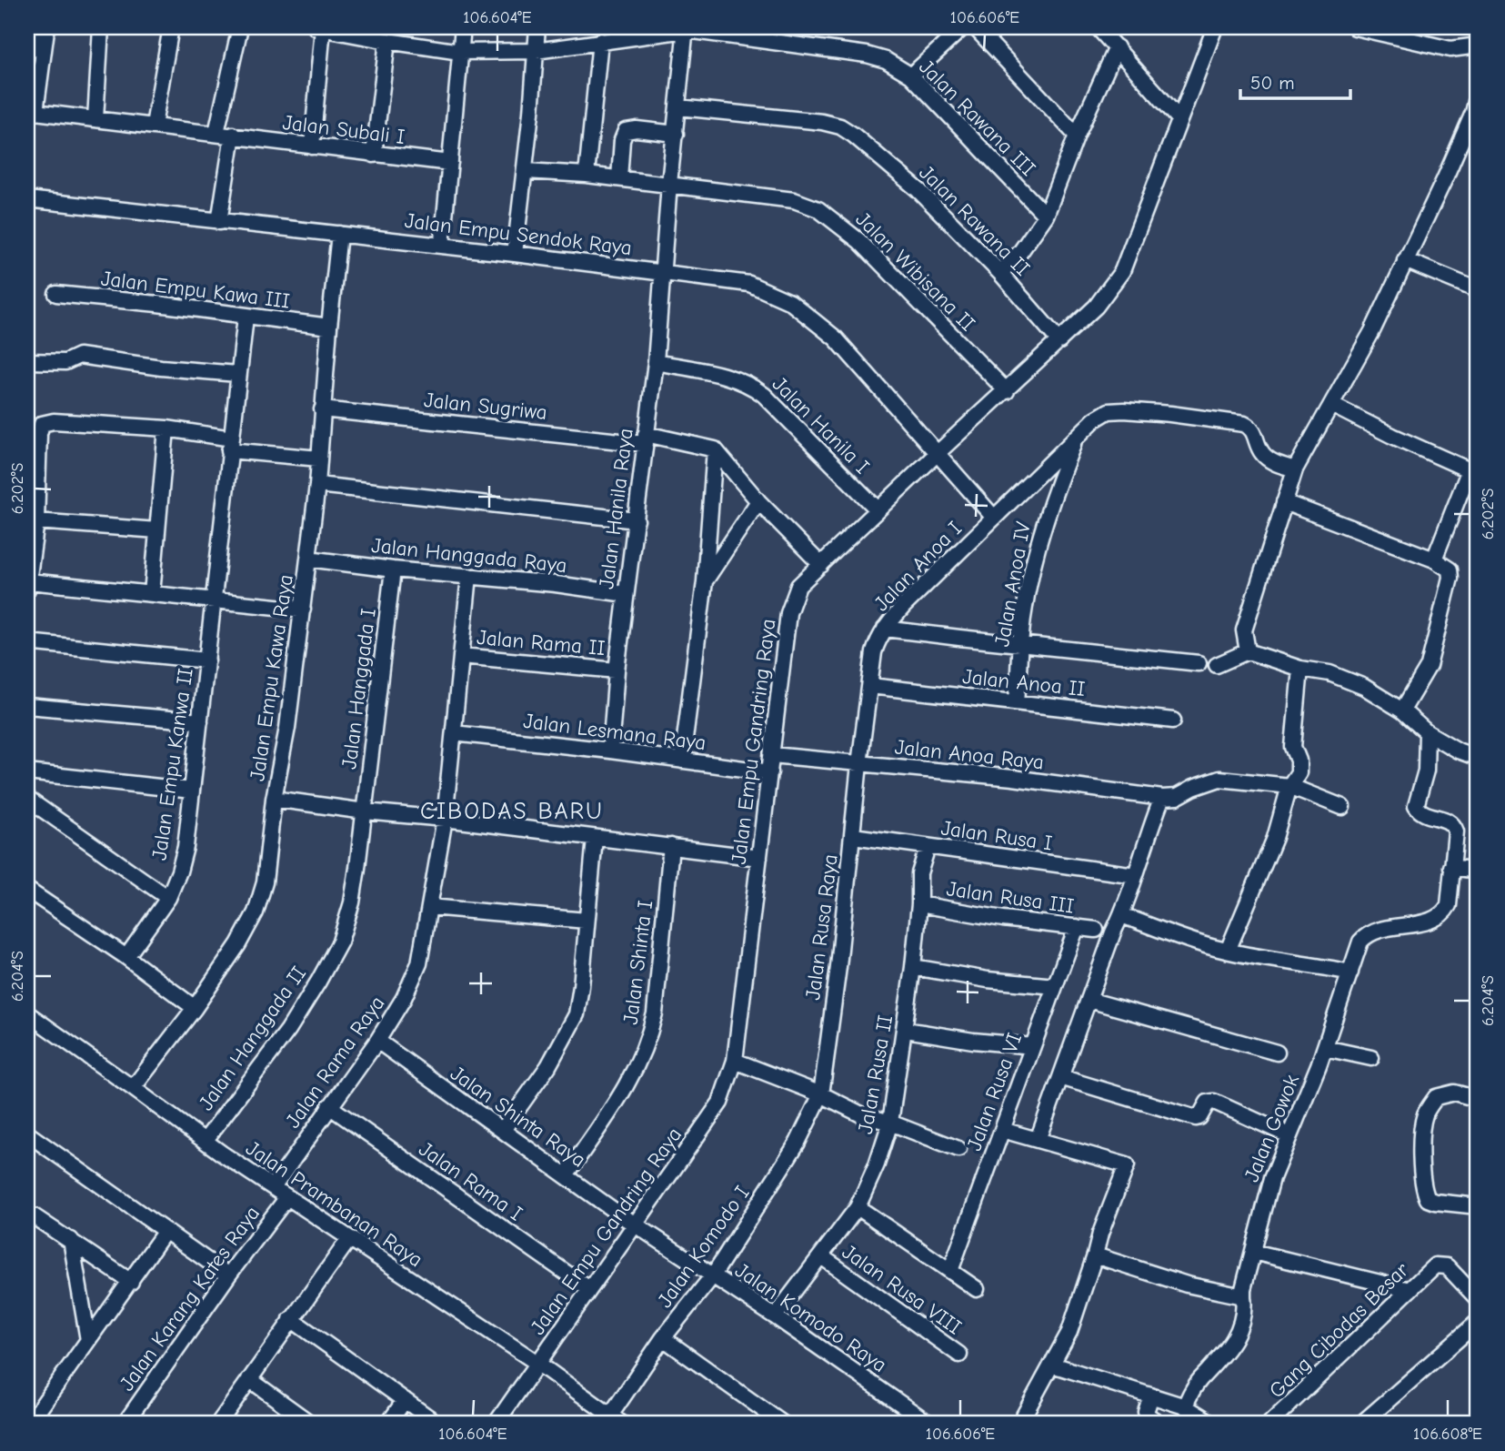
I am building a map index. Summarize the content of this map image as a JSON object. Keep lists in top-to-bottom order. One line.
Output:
{"streets":{"street":["Jalan Rawana III","Jalan Subali I","Jalan Rawana II","Jalan Empu Sendok Raya","Jalan Wibisana II","Jalan Empu Kawa III","Jalan Sugriwa","Jalan Hanila I","Jalan Hanila Raya","Jalan Hanggada Raya","Jalan Anoa I","Jalan Anoa IV","Jalan Rama II","Jalan Empu Kawa Raya","Jalan Anoa II","Jalan Hanggada I","Jalan Lesmana Raya","Jalan Empu Gandring Raya","Jalan Anoa Raya","Jalan Empu Kanwa II","Jalan Rusa I","Jalan Rusa III","Jalan Rusa Raya","Jalan Shinta I","Jalan Hanggada II","Jalan Rama Raya","Jalan Rusa II","Jalan Rusa VI","Jalan Shinta Raya","Jalan Gowok","Jalan Rama I","Jalan Prambanan Raya","Jalan Komodo I","Jalan Rusa VIII","Jalan Karang Kates Raya","Jalan Komodo Raya","Gang Cibodas Besar"]},"crossings":[["Jalan Rawana III","Jalan Hanila Raya"],["Jalan Rawana II","Jalan Hanila Raya"],["Jalan Rawana II","Jalan Empu Gandring Raya"],["Jalan Empu Sendok Raya","Jalan Hanila Raya"],["Jalan Empu Sendok Raya","Jalan Anoa I"],["Jalan Empu Sendok Raya","Jalan Empu Kawa Raya"],["Jalan Empu Sendok Raya","Jalan Empu Gandring Raya"],["Jalan Wibisana II","Jalan Hanila Raya"],["Jalan Wibisana II","Jalan Empu Gandring Raya"],["Jalan Empu Kawa III","Jalan Empu Kawa Raya"],["Jalan Empu Kawa III","Jalan Empu Kanwa II"],["Jalan Sugriwa","Jalan Hanila Raya"],["Jalan Sugriwa","Jalan Empu Kawa Raya"],["Jalan Hanila I","Jalan Hanila Raya"],["Jalan Hanila I","Jalan Empu Gandring Raya"],["Jalan Hanila Raya","Jalan Hanggada Raya"],["Jalan Hanila Raya","Jalan Rama II"],["Jalan Hanila Raya","Jalan Lesmana Raya"],["Jalan Hanggada Raya","Jalan Empu Kawa Raya"],["Jalan Hanggada Raya","Jalan Hanggada I"],["Jalan Hanggada Raya","Jalan Rama Raya"],["Jalan Anoa I","Jalan Anoa IV"],["Jalan Anoa I","Jalan Anoa II"],["Jalan Anoa I","Jalan Anoa Raya"],["Jalan Anoa I","Jalan Rusa Raya"],["Jalan Anoa IV","Jalan Anoa II"],["Jalan Rama II","Jalan Rama Raya"],["Jalan Empu Kawa Raya","Jalan Prambanan Raya"],["Jalan Hanggada I","Jalan Hanggada II"],["Jalan Lesmana Raya","Jalan Empu Gandring Raya"],["Jalan Lesmana Raya","Jalan Rama Raya"],["Jalan Empu Gandring Raya","Jalan Anoa Raya"],["Jalan Empu Gandring Raya","Jalan Shinta Raya"],["Jalan Empu Gandring Raya","Jalan Rama I"],["Jalan Empu Gandring Raya","Jalan Prambanan Raya"],["Jalan Empu Gandring Raya","Jalan Komodo Raya"],["Jalan Anoa Raya","Jalan Rusa Raya"],["Jalan Rusa I","Jalan Rusa Raya"],["Jalan Rusa I","Jalan Rusa II"],["Jalan Rusa III","Jalan Rusa II"],["Jalan Rusa III","Jalan Rusa VI"],["Jalan Rusa Raya","Jalan Komodo I"],["Jalan Shinta I","Jalan Shinta Raya"],["Jalan Hanggada II","Jalan Prambanan Raya"],["Jalan Rama Raya","Jalan Shinta Raya"],["Jalan Rama Raya","Jalan Rama I"],["Jalan Rama Raya","Jalan Prambanan Raya"],["Jalan Rusa II","Jalan Rusa VIII"],["Jalan Rusa II","Jalan Komodo Raya"],["Jalan Shinta Raya","Jalan Komodo Raya"],["Jalan Prambanan Raya","Jalan Komodo I"],["Jalan Prambanan Raya","Jalan Karang Kates Raya"],["Jalan Komodo I","Jalan Komodo Raya"]],"districts":["CIBODAS BARU"],"scale_bar":"50 m","coordinates":["106.604°E","106.606°E","6.202°S","6.204°S","106.608°E"]}
